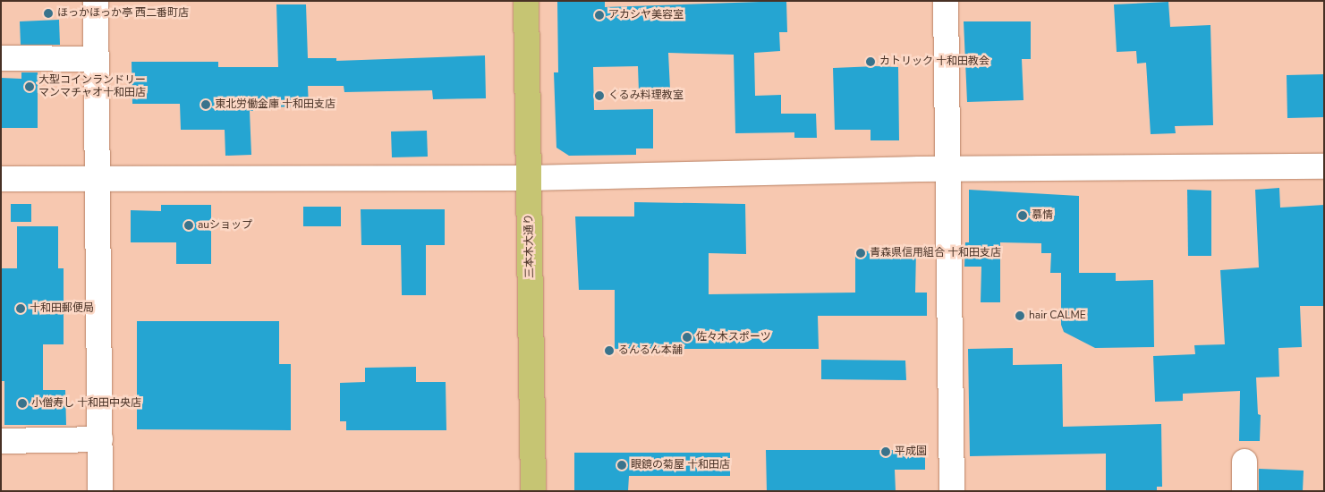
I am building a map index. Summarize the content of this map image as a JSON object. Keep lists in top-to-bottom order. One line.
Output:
{"streets":{"highway":["三本木大通り"]},"places":["ほっかほっか亭 西二番町店","アカシヤ美容室","カトリック 十和田教会","大型コインランドリー マンマチャオ十和田店","くるみ料理教室","東北労働金庫 十和田支店","慕情","auショップ","青森県信用組合 十和田支店","十和田郵便局","hair CALME","佐々木スポーツ","るんるん本舗","小僧寿し 十和田中央店","平成園","眼鏡の菊屋 十和田店"]}
